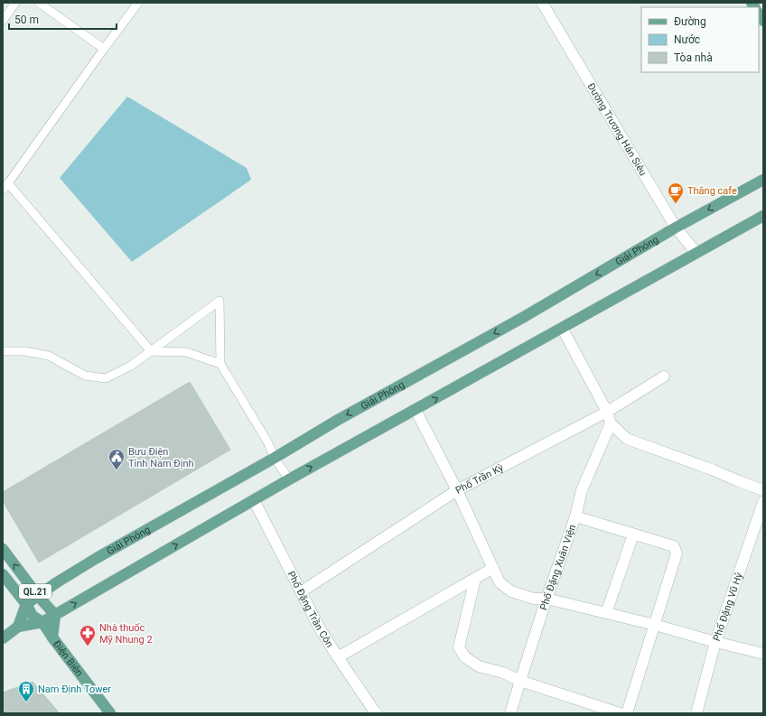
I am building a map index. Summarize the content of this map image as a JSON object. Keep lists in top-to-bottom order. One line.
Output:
{"streets":{"main road":["Giải Phóng","QL.21","Điện Biên"],"street":["Đường Trương Hán Siêu","Phố Trần Kỳ","Phố Đặng Xuân Viện","Phố Đặng Vũ Hỷ","Phố Đặng Trần Côn"]},"crossings":[["Đường Trương Hán Siêu","Giải Phóng"],["Giải Phóng","QL.21"],["Giải Phóng","Điện Biên"],["Phố Trần Kỳ","Phố Đặng Trần Côn"],["QL.21","Điện Biên"]],"places":{"cafe":["Thắng cafe"],"public building":["Bưu Điện Tỉnh Nam Định"],"pharmacy":["Nhà thuốc Mỹ Nhung 2"],"building":["Nam Định Tower"]},"legend":["Đường","Nước","Tòa nhà"],"scale_bar":"50 m"}
